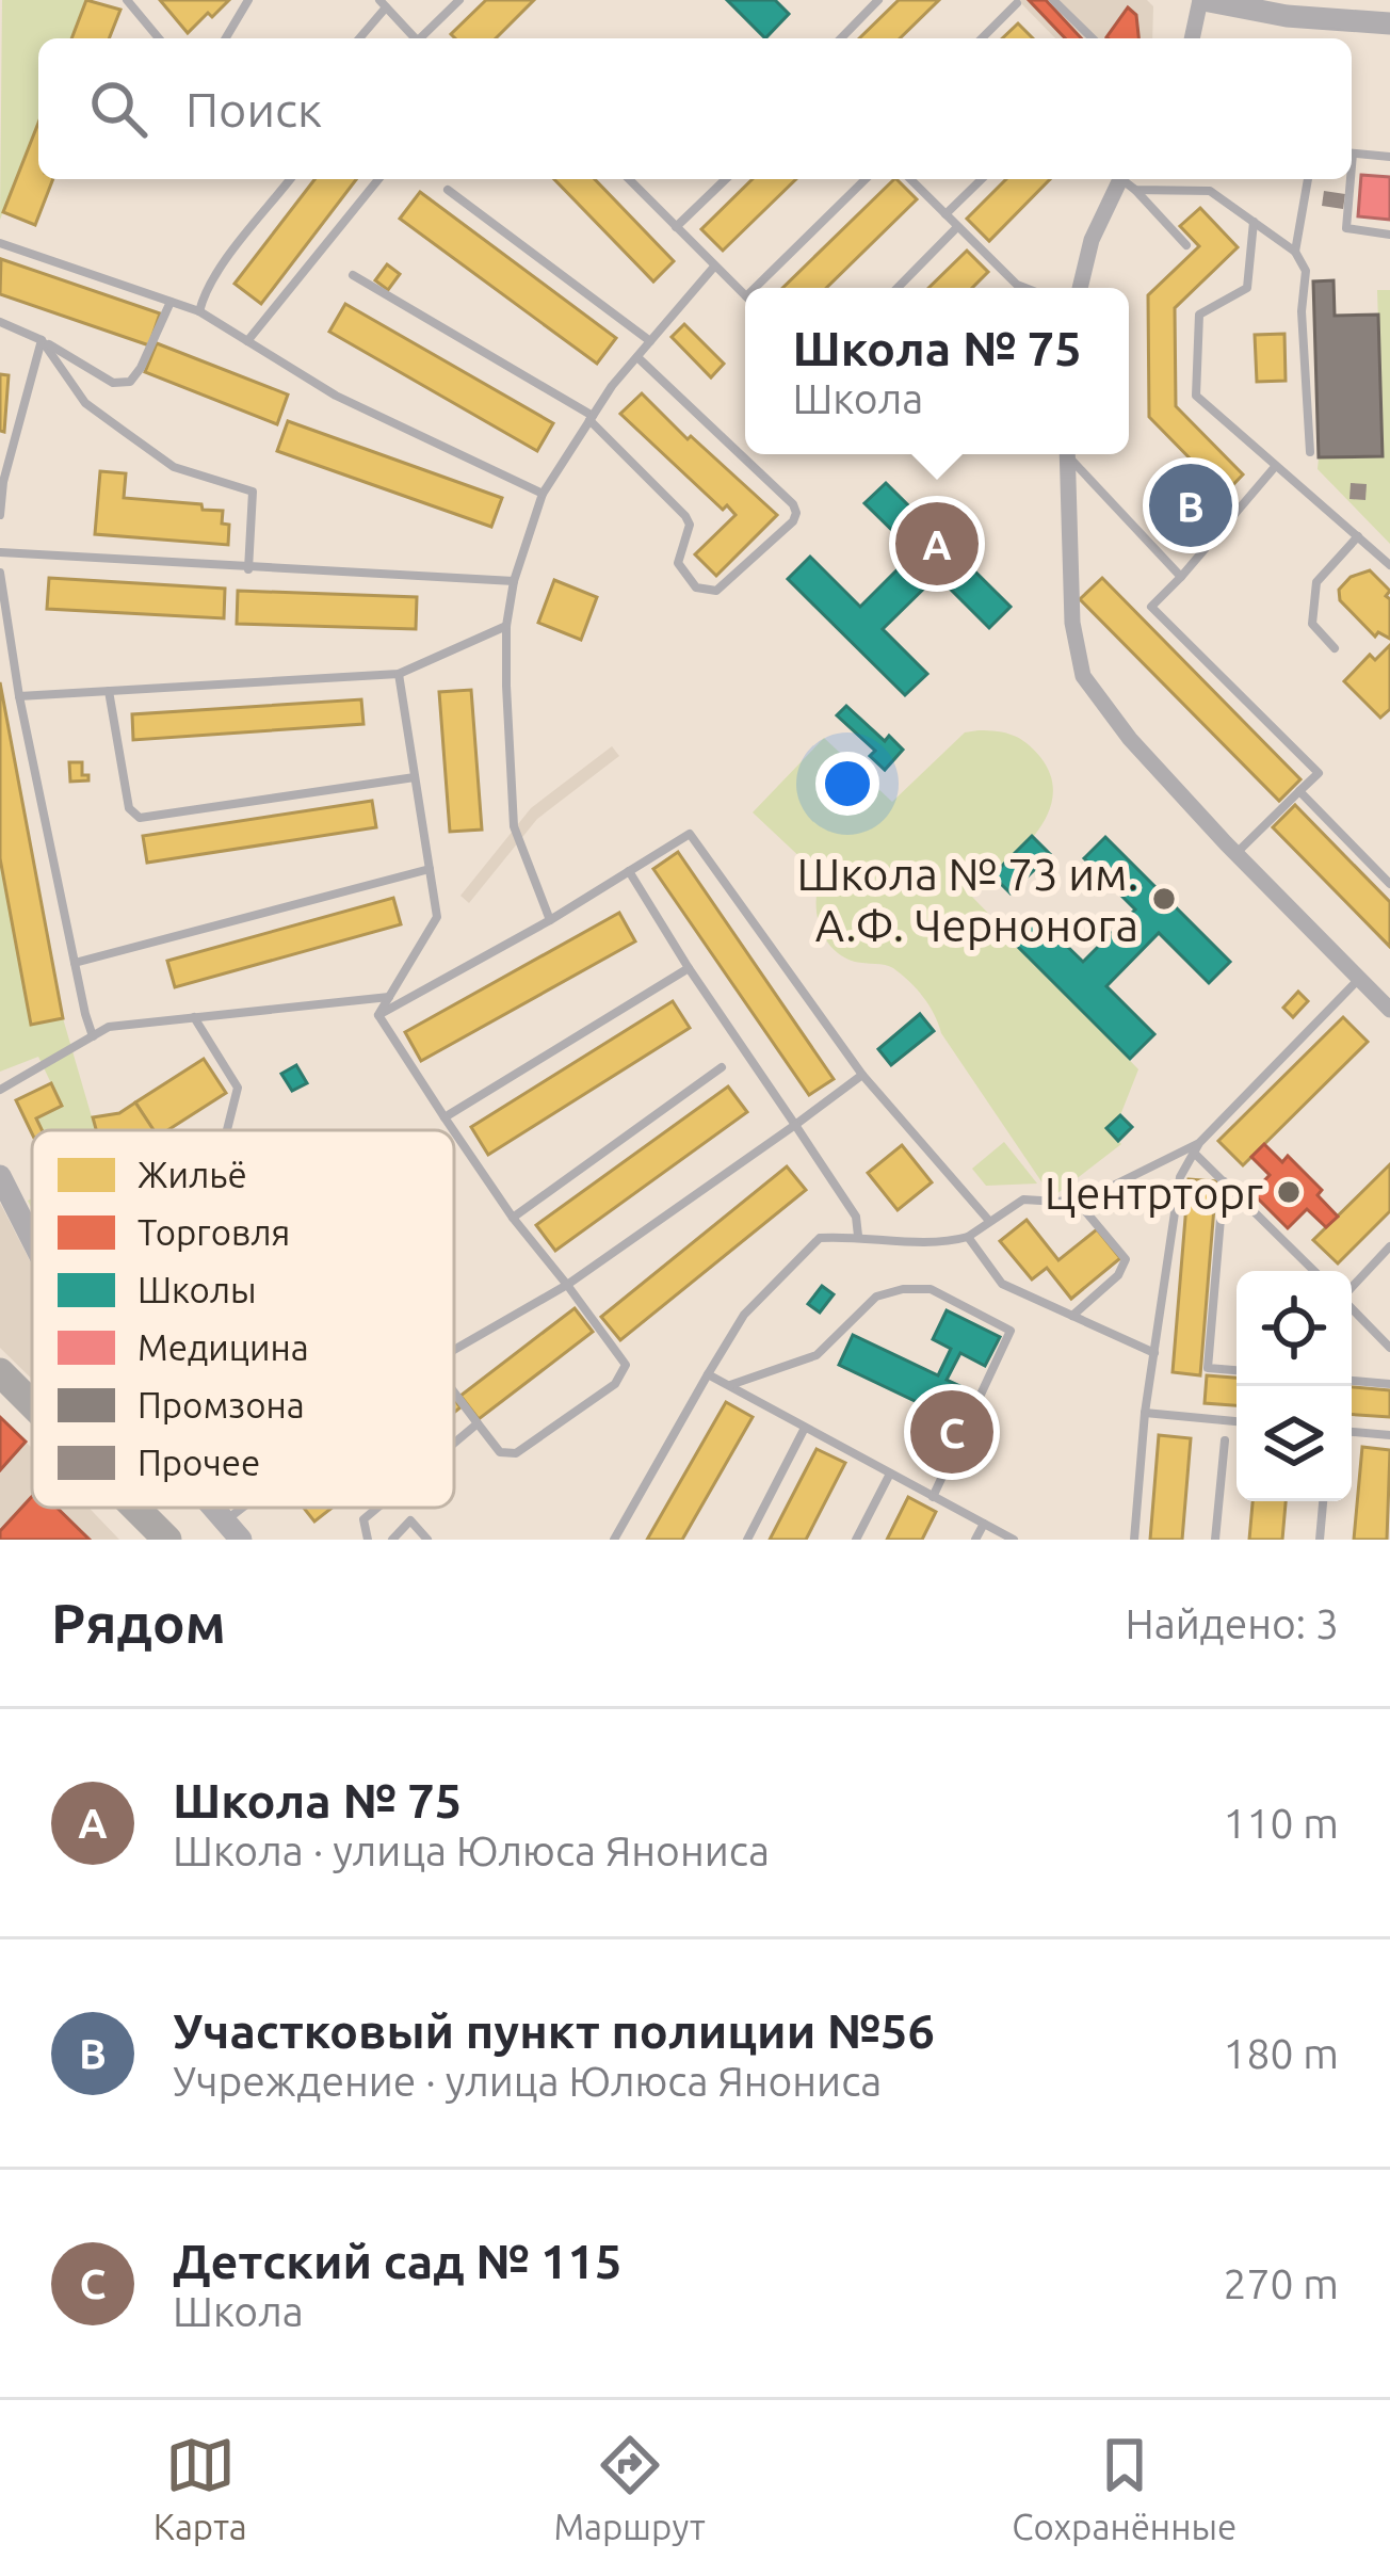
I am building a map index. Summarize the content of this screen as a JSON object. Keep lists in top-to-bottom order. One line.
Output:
{"places":["Школа № 73 им. А.Ф. Чернонога","Центрторг"],"legend":["Жильё","Торговля","Школы","Медицина","Промзона","Прочее"],"page":{"search":"Поиск","popup":["Школа № 75","Школа"],"pins":["B","A","C"],"heading":["Рядом","Найдено: 3"],"list":[{"mark":"A","name":"Школа № 75","note":"Школа · улица Юлюса Янониса","value":"110 m"},{"mark":"B","name":"Участковый пункт полиции №56","note":"Учреждение · улица Юлюса Янониса","value":"180 m"},{"mark":"C","name":"Детский сад № 115","note":"Школа","value":"270 m"}],"nav":["Карта","Маршрут","Сохранённые"]}}
